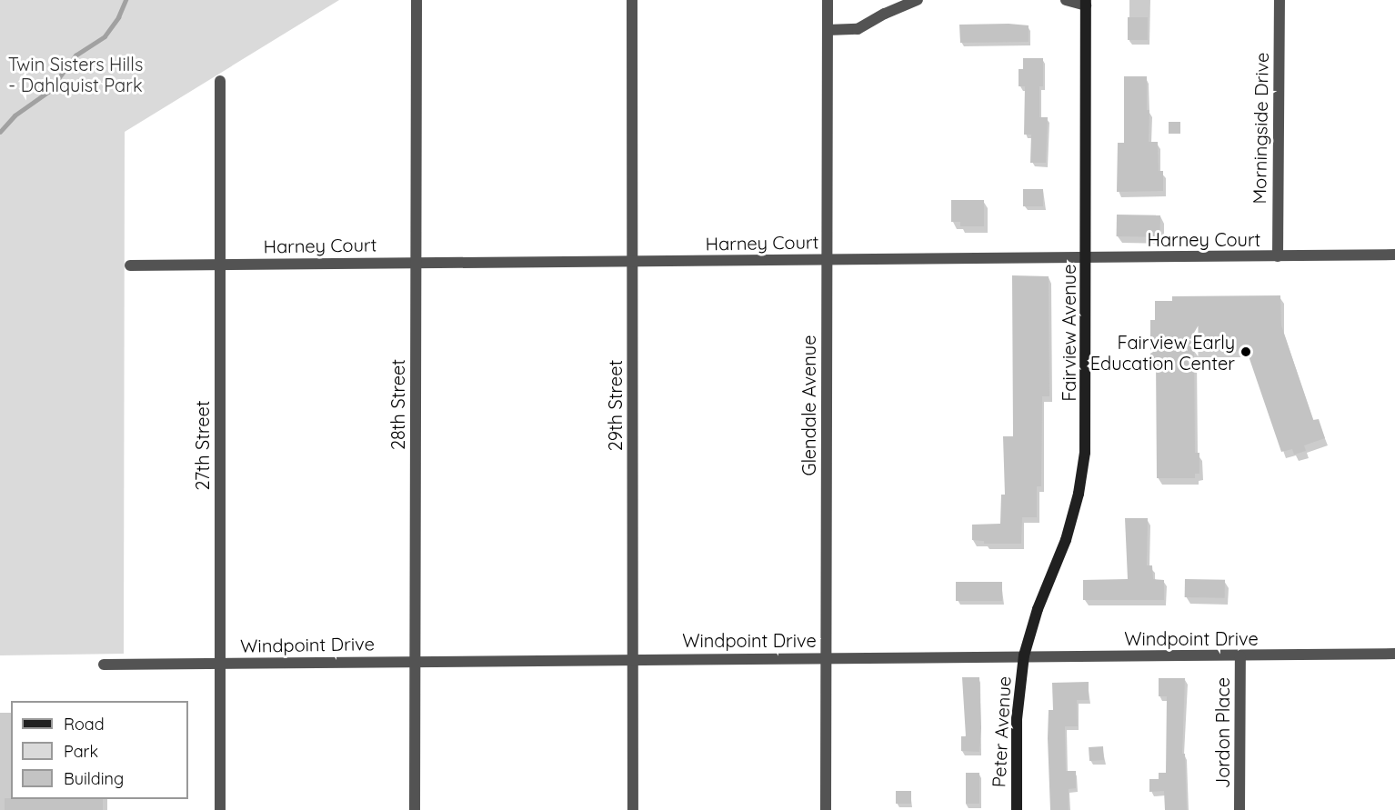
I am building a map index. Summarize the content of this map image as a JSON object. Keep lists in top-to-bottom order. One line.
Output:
{"streets":{"street":["Morningside Drive","Harney Court","Fairview Avenue","28th Street","29th Street","Glendale Avenue","27th Street","Windpoint Drive","Peter Avenue","Jordon Place"]},"crossings":[["Morningside Drive","Harney Court"],["Harney Court","Fairview Avenue"],["Harney Court","28th Street"],["Harney Court","29th Street"],["Harney Court","Glendale Avenue"],["Harney Court","27th Street"],["Fairview Avenue","Windpoint Drive"],["Fairview Avenue","Peter Avenue"],["28th Street","Windpoint Drive"],["29th Street","Windpoint Drive"],["Glendale Avenue","Windpoint Drive"],["27th Street","Windpoint Drive"],["Windpoint Drive","Peter Avenue"],["Windpoint Drive","Jordon Place"]],"parks":["Twin Sisters Hills - Dahlquist Park"],"places":["Fairview Early Education Center"],"legend":["Road","Park","Building"]}
